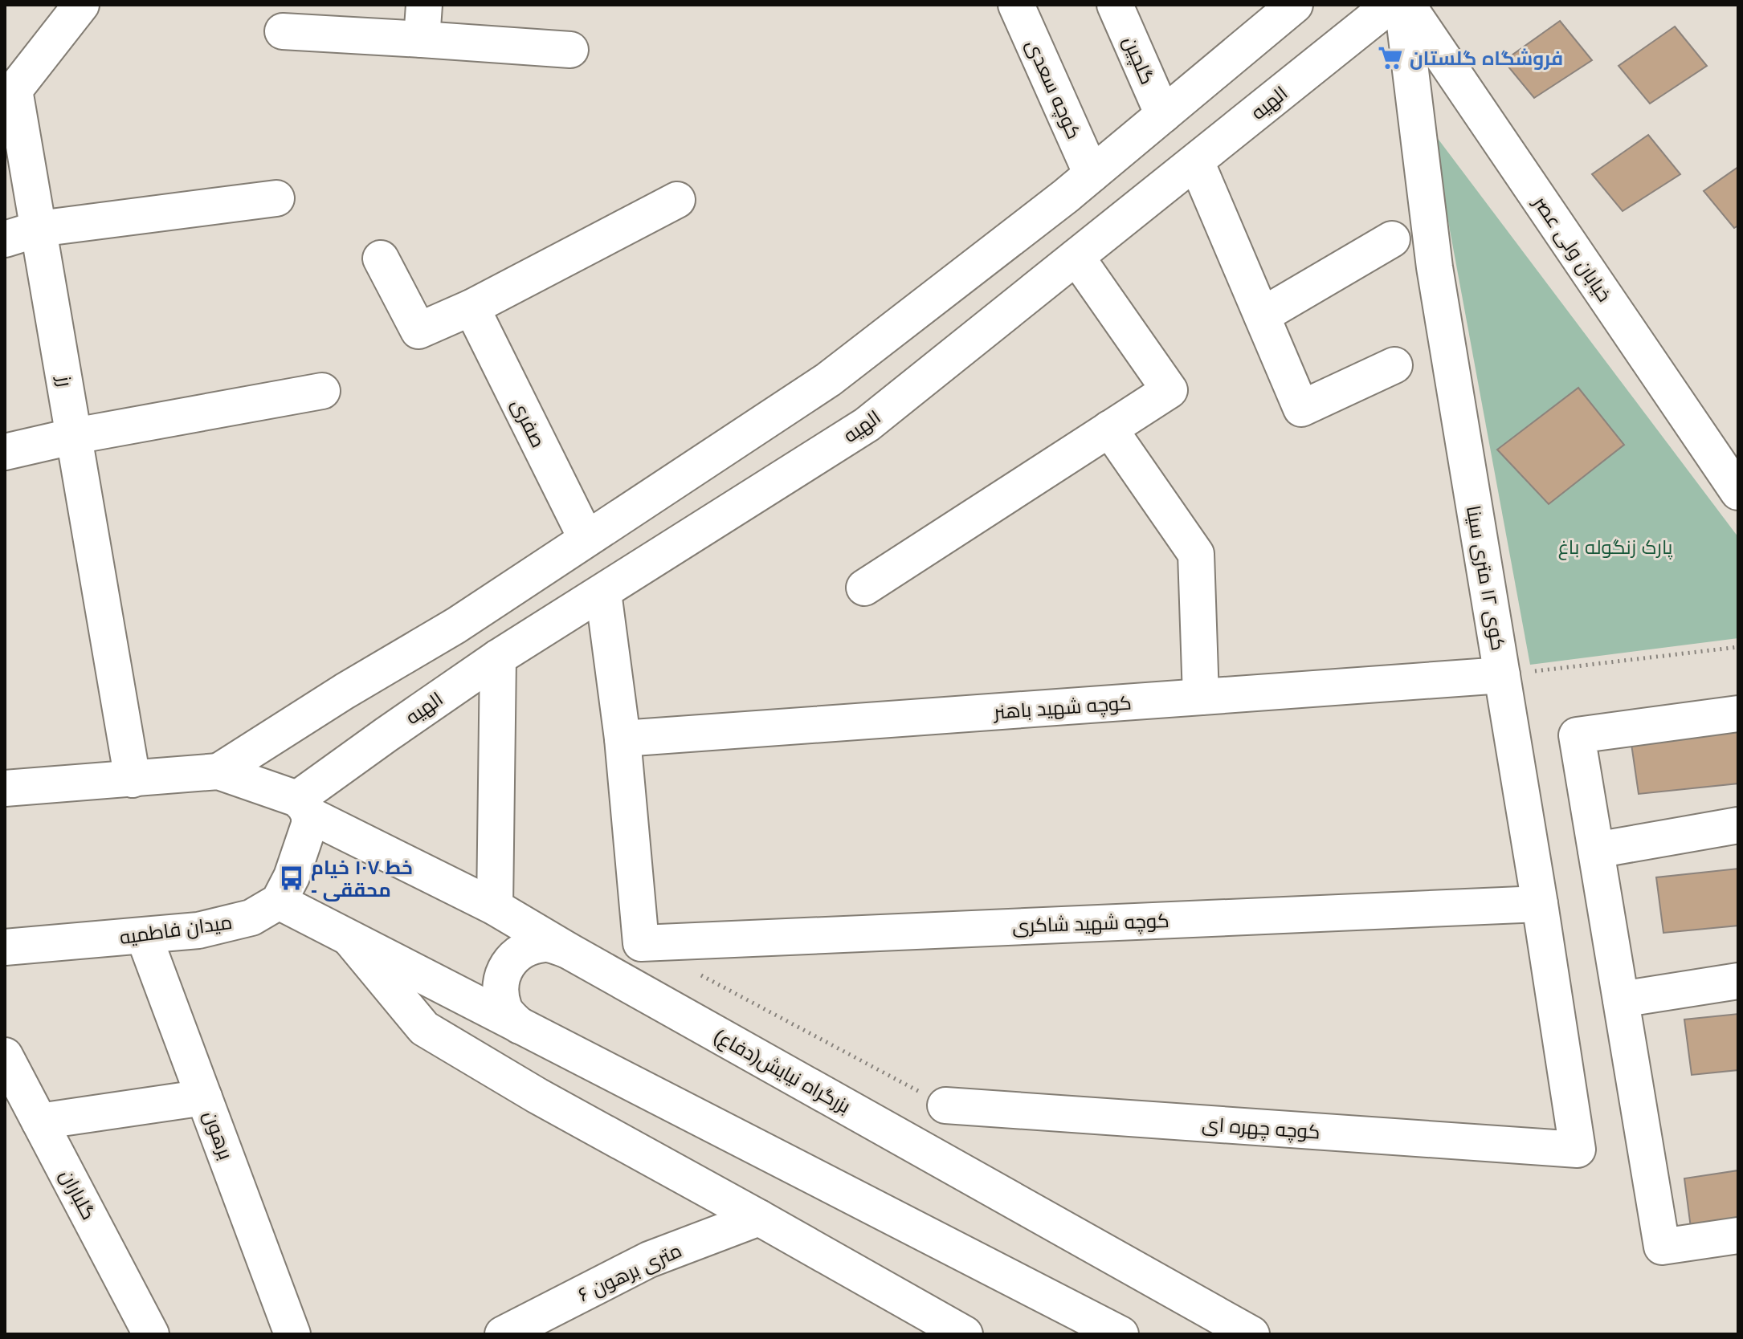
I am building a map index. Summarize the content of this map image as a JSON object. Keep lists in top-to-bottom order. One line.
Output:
{"streets":{"main road":["گلچین","کوچه سعدی","الهیه","خیابان ولی عصر","رز","صفری","کوی ۱۲ متری سینا","کوچه شهید باهنر","کوچه شهید شاکری","میدان فاطمیه","بزرگراه نیایش(دفاع)","کوچه چهره ای","برهون","گلباران","۶ متری برهون"]},"crossings":[["الهیه","بزرگراه نیایش(دفاع)"],["خیابان ولی عصر","کوی ۱۲ متری سینا"],["کوی ۱۲ متری سینا","کوچه شهید باهنر"],["کوی ۱۲ متری سینا","کوچه شهید شاکری"],["کوی ۱۲ متری سینا","کوچه چهره ای"],["کوچه شهید باهنر","کوچه شهید شاکری"],["میدان فاطمیه","برهون"]],"parks":["پارک زنگوله باغ"],"places":{"supermarket":["فروشگاه گلستان"],"bus stop":["خط ۱۰۷ خیام - محققی"]}}
